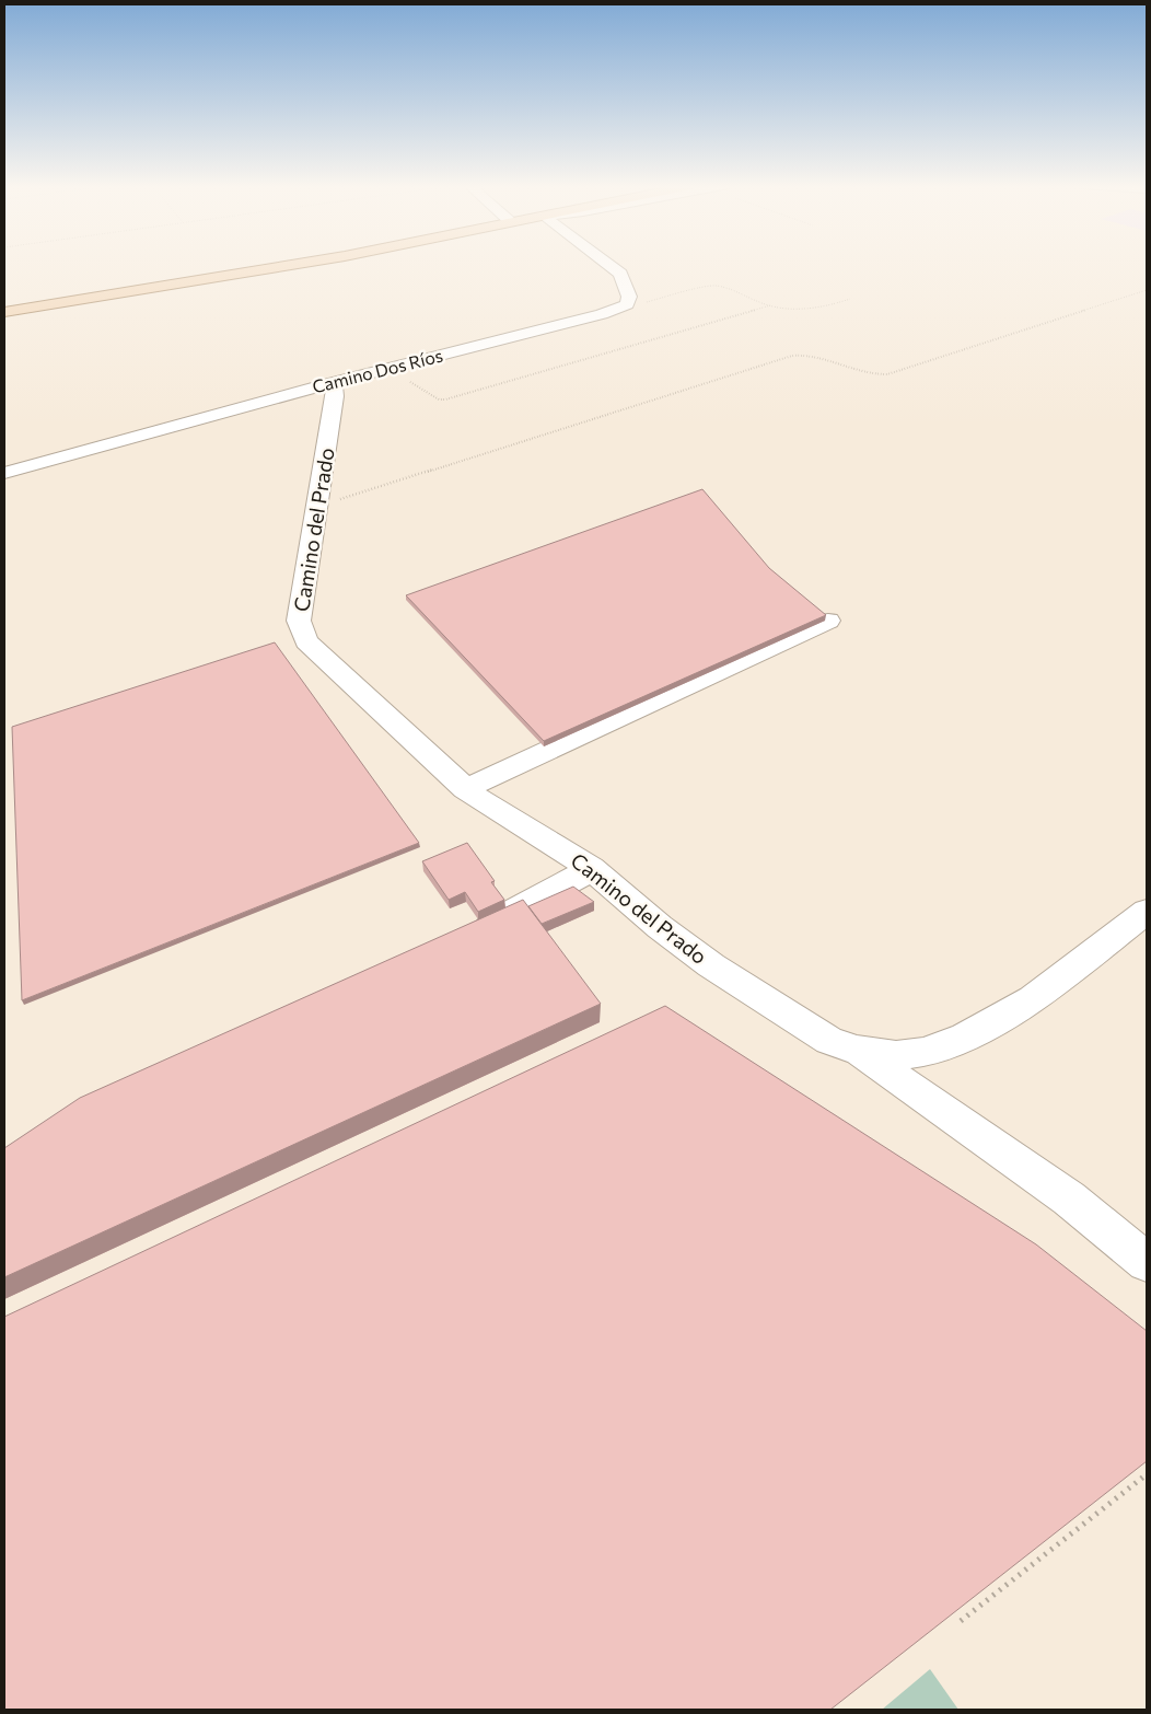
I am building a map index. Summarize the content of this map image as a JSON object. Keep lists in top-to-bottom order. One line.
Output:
{"streets":{"street":["Camino Dos Ríos","Camino del Prado"]},"crossings":[["Camino Dos Ríos","Camino del Prado"]]}
